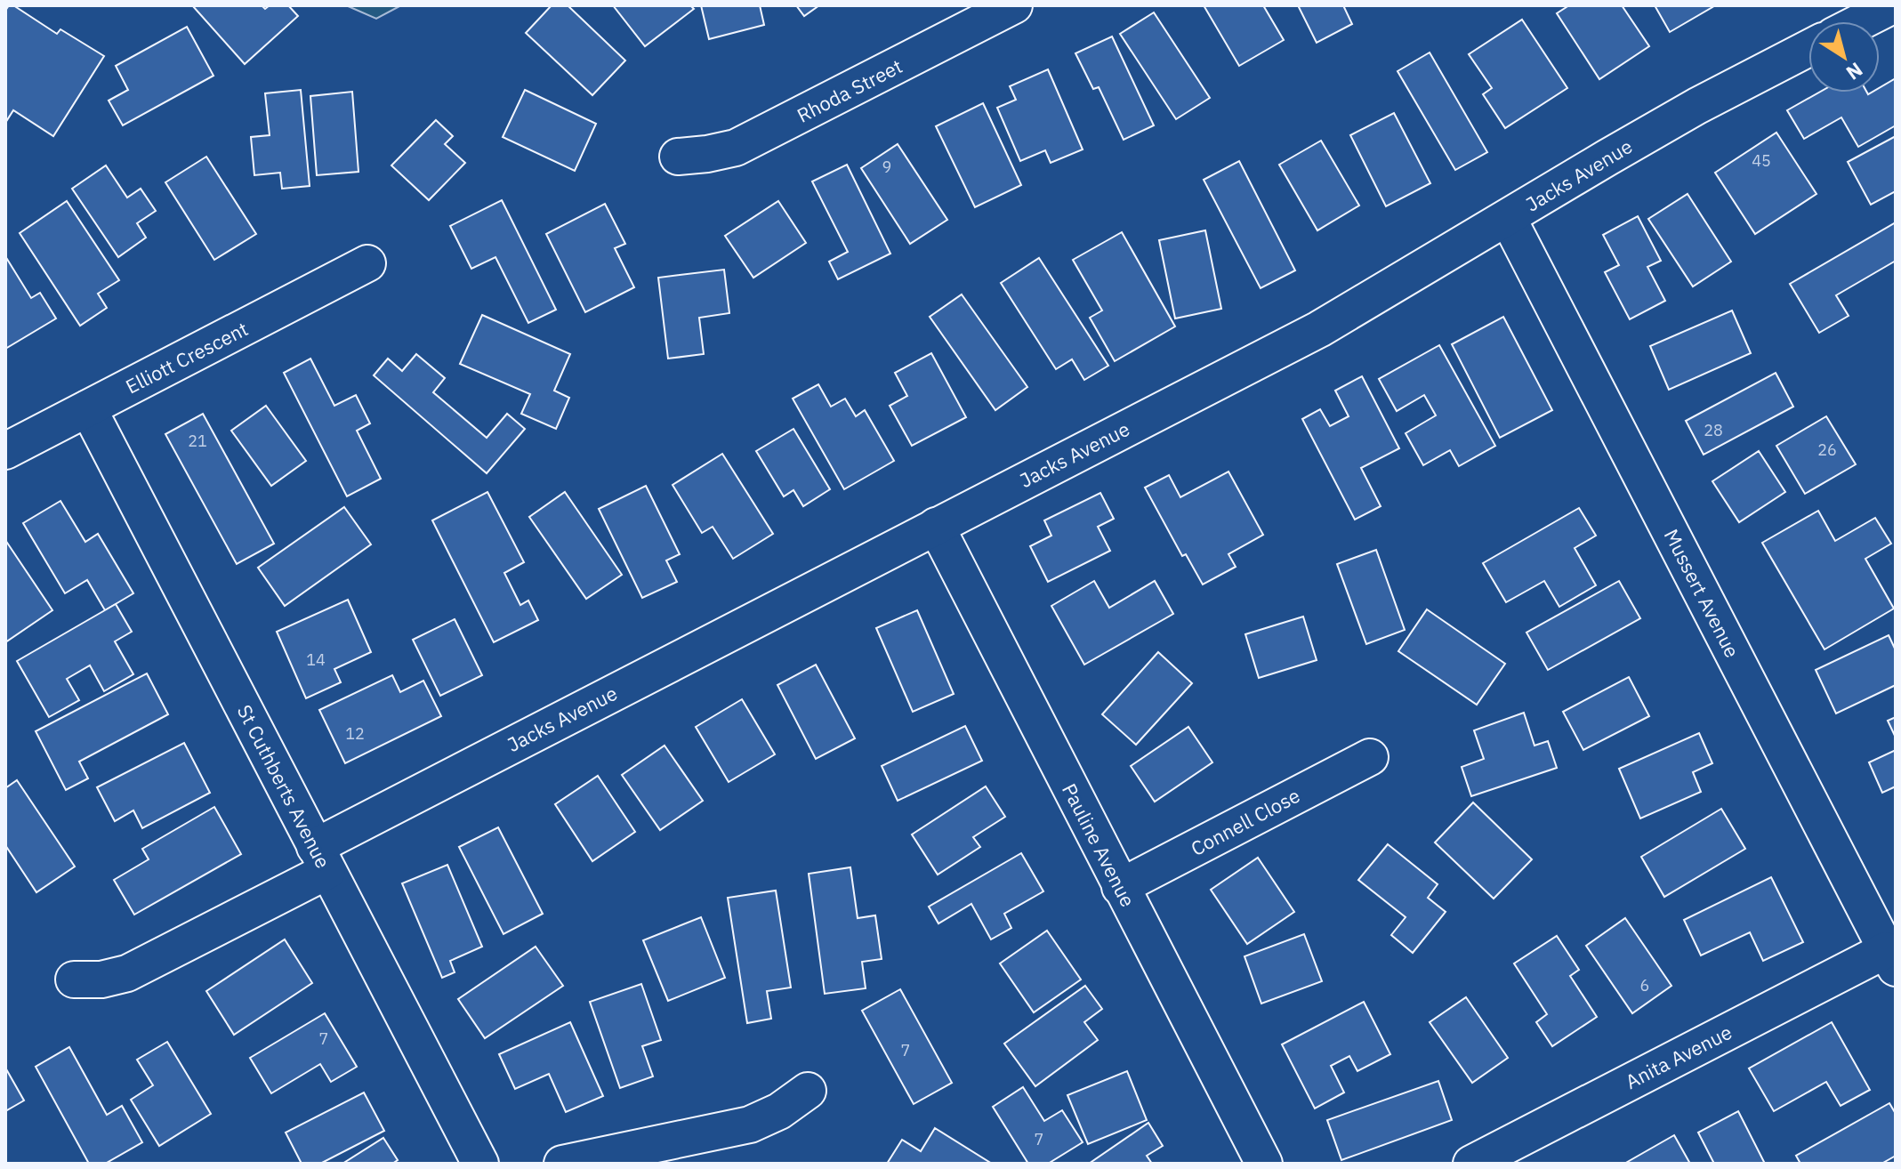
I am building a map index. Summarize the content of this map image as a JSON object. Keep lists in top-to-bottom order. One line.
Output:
{"streets":{"street":["Rhoda Street","Jacks Avenue","Elliott Crescent","Mussert Avenue","St Cuthberts Avenue","Connell Close","Pauline Avenue","Anita Avenue"]},"crossings":[["Jacks Avenue","Mussert Avenue"],["Jacks Avenue","St Cuthberts Avenue"],["Jacks Avenue","Pauline Avenue"],["Elliott Crescent","St Cuthberts Avenue"],["Mussert Avenue","Anita Avenue"],["Connell Close","Pauline Avenue"]],"house_numbers":["45","9","28","21","26","14","12","6","7","7","7"],"north":"bottom right"}
